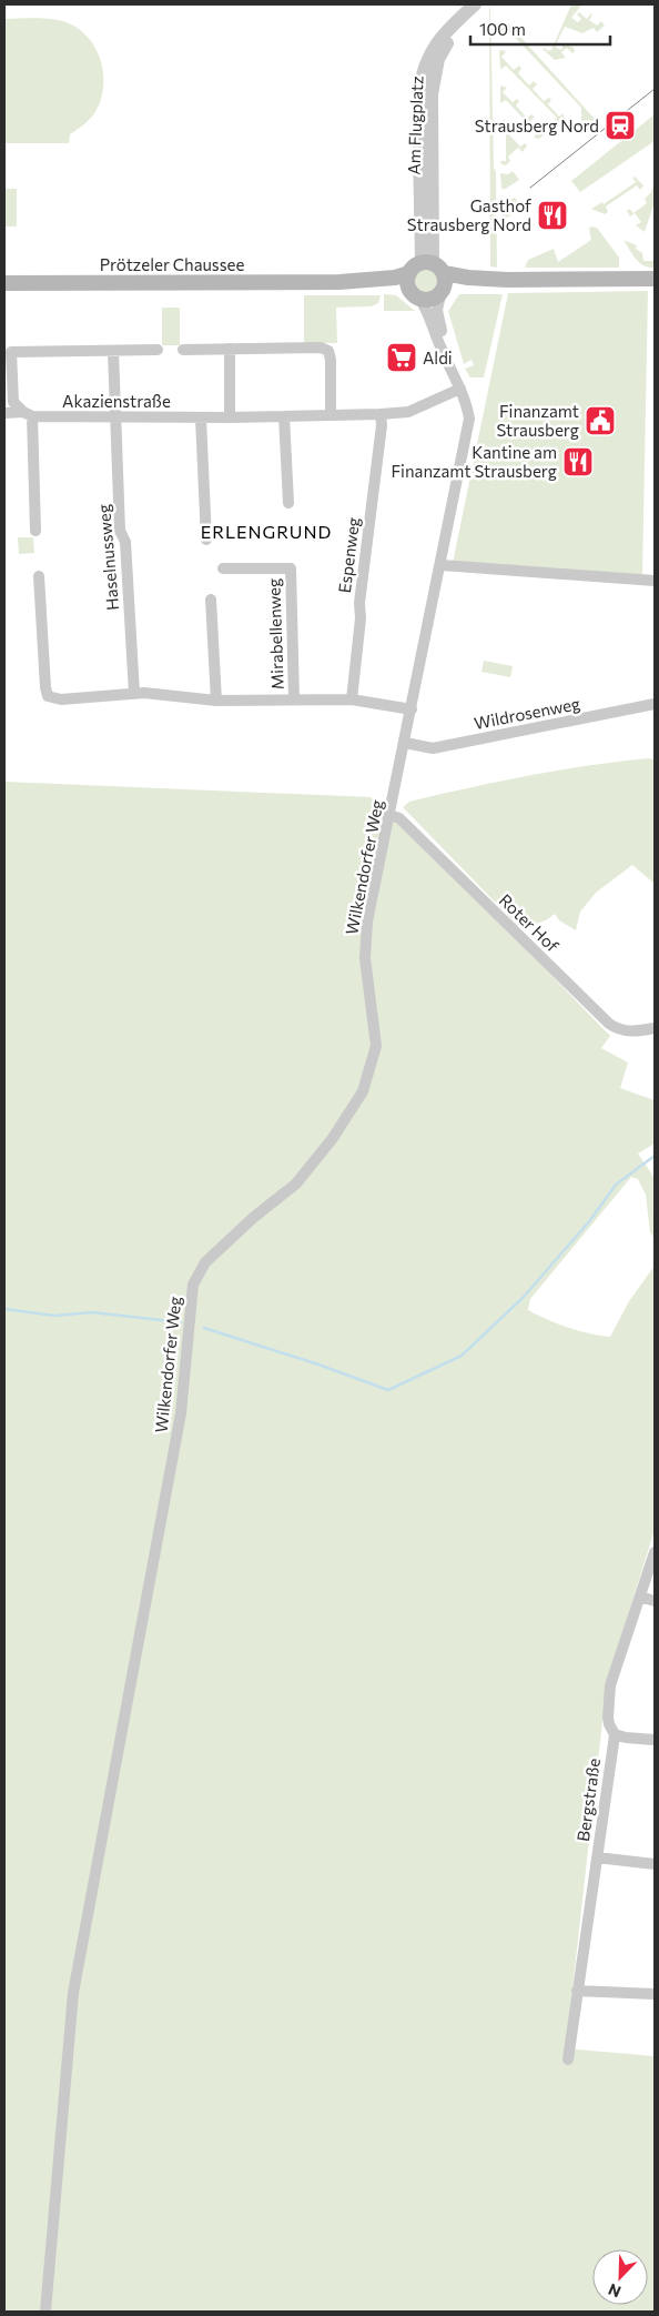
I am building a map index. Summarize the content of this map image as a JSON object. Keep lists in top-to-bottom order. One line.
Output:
{"streets":{"main road":["Prötzeler Chaussee"],"street":["Am Flugplatz","Akazienstraße","Espenweg","Haselnussweg","Mirabellenweg","Wildrosenweg","Wilkendorfer Weg","Roter Hof","Bergstraße"]},"crossings":[["Am Flugplatz","Prötzeler Chaussee"],["Am Flugplatz","Wilkendorfer Weg"],["Prötzeler Chaussee","Wilkendorfer Weg"],["Akazienstraße","Espenweg"],["Akazienstraße","Haselnussweg"],["Akazienstraße","Wilkendorfer Weg"],["Espenweg","Mirabellenweg"],["Haselnussweg","Mirabellenweg"],["Mirabellenweg","Wilkendorfer Weg"],["Wildrosenweg","Wilkendorfer Weg"],["Wilkendorfer Weg","Roter Hof"]],"districts":["ERLENGRUND"],"places":{"station":["Strausberg Nord"],"restaurant":["Gasthof Strausberg Nord","Kantine am Finanzamt Strausberg"],"supermarket":["Aldi"],"public building":["Finanzamt Strausberg"]},"scale_bar":"100 m","north":"bottom left"}
